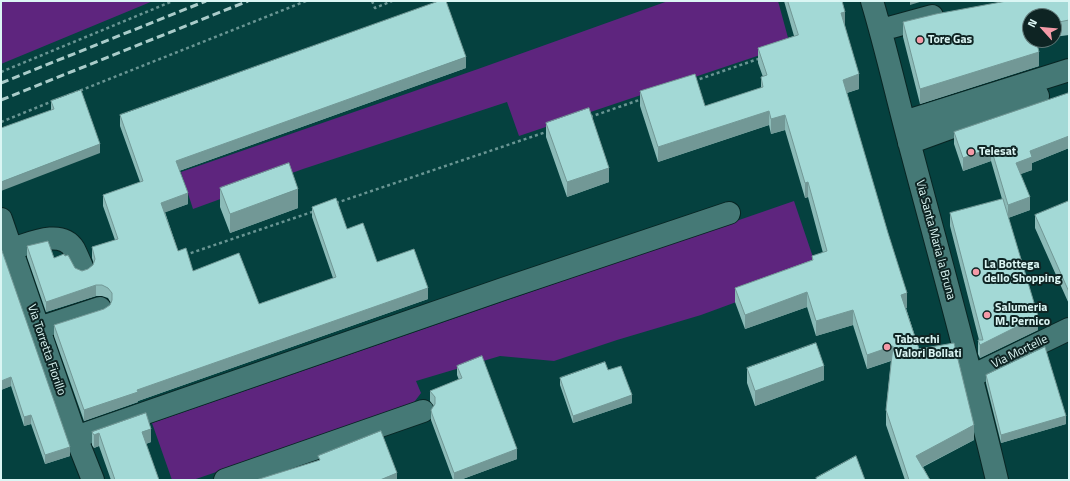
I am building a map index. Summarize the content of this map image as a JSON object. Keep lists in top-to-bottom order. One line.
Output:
{"streets":{"street":["Via Santa Maria la Bruna","Via Torretta Fiorillo","Via Mortelle"]},"crossings":[["Via Santa Maria la Bruna","Via Mortelle"]],"places":["Tore Gas","Telesat","La Bottega dello Shopping","Salumeria M. Pernico","Tabacchi Valori Bollati"],"north":"top left"}
